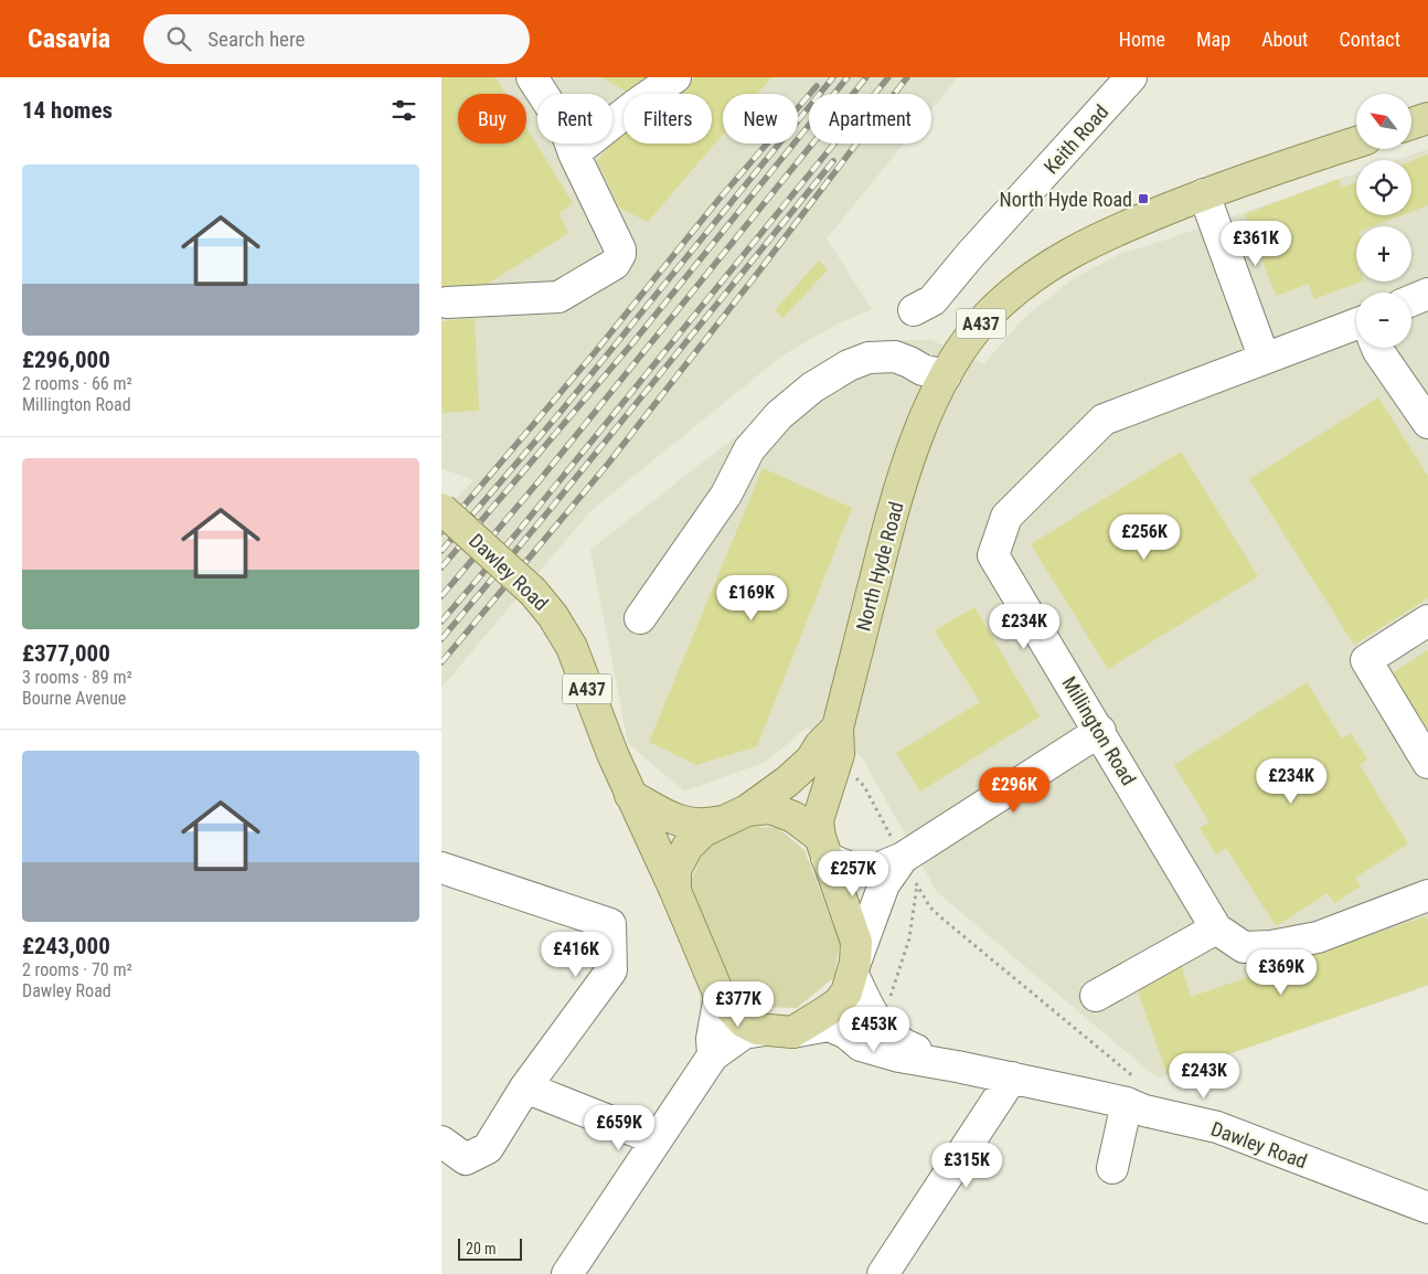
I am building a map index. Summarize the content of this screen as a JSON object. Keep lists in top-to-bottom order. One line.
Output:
{"streets":{"main road":["A437","North Hyde Road","Dawley Road"],"street":["Keith Road","Millington Road"]},"crossings":[["North Hyde Road","Dawley Road"]],"places":{"transit":["North Hyde Road"]},"scale_bar":"20 m","north":"top left","page":{"header":"Casavia","search":"Search here","nav":["Home","Map","About","Contact"],"heading":"14 homes","map_buttons":["+","−"],"chip":["Buy","Rent","Filters","New","Apartment"],"list":[{"name":"£296,000","note":"2 rooms · 66 m² · Millington Road"},{"name":"£377,000","note":"3 rooms · 89 m² · Bourne Avenue"},{"name":"£243,000","note":"2 rooms · 70 m² · Dawley Road"}],"price":["£361K","£256K","£169K","£234K","£234K","£296K","£257K","£416K","£369K","£377K","£453K","£243K","£659K","£315K"],"scale":"20 m"}}
